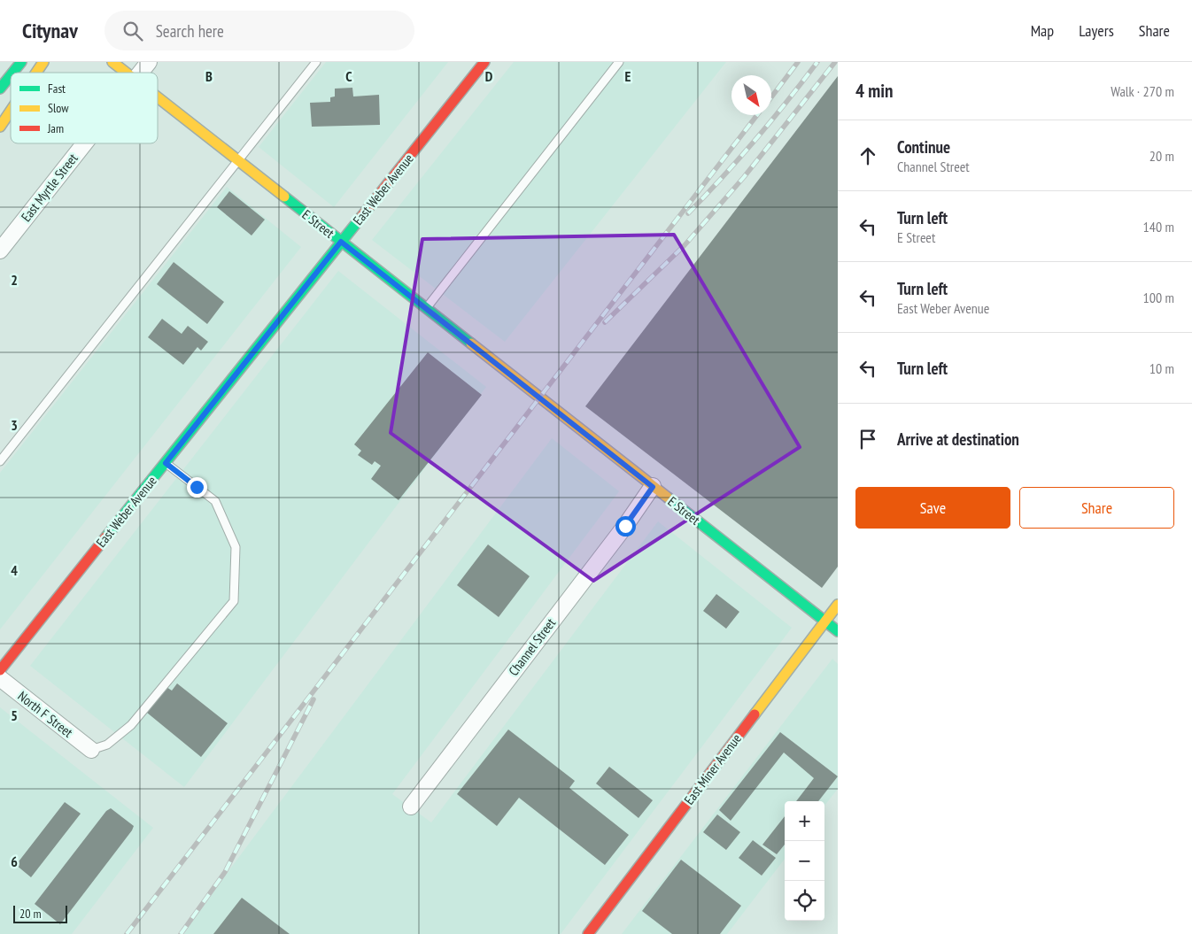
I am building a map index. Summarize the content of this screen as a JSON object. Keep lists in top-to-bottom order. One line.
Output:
{"streets":{"main road":["East Weber Avenue","E Street","East Miner Avenue"],"street":["East Myrtle Street","Channel Street","North F Street"]},"crossings":[["East Weber Avenue","E Street"],["E Street","Channel Street"],["E Street","East Miner Avenue"]],"legend":["Fast","Slow","Jam"],"scale_bar":"20 m","north":"bottom right","page":{"header":"Citynav","search":"Search here","nav":["Map","Layers","Share"],"heading":["4 min","Walk · 270 m"],"list":[["Continue","Channel Street","20 m"],["Turn left","E Street","140 m"],["Turn left","East Weber Avenue","100 m"],["Turn left","10 m"],"Arrive at destination"],"buttons":["Save","Share"],"map_buttons":["+","−"],"scale":"20 m"},"grid":{"columns":["B","C","D","E"],"rows":["2","3","4","5","6"]}}
